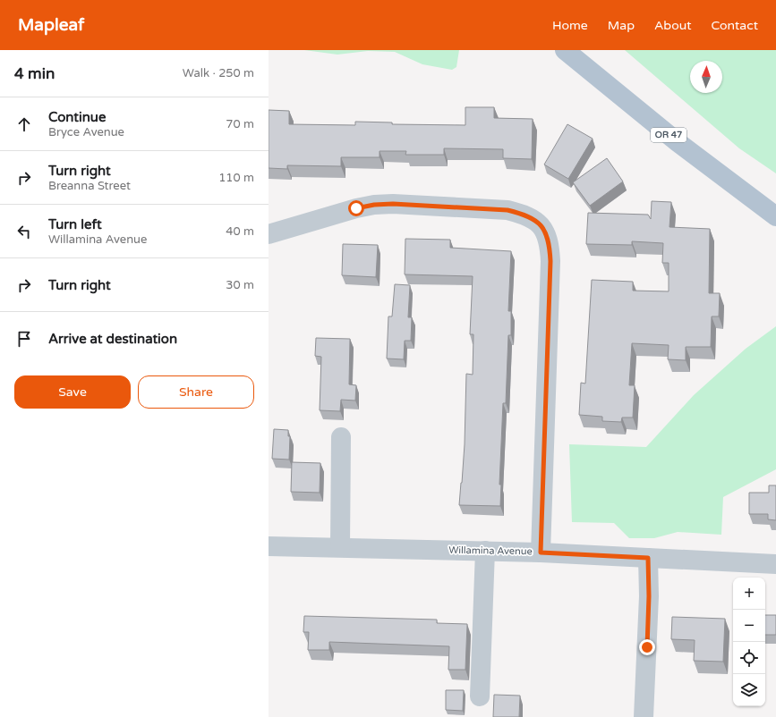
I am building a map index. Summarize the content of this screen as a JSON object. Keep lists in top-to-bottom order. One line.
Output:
{"streets":{"main road":["OR 47"],"street":["Willamina Avenue"]},"north":"top","page":{"header":"Mapleaf","nav":["Home","Map","About","Contact"],"heading":["4 min","Walk · 250 m"],"list":[["Continue","Bryce Avenue","70 m"],["Turn right","Breanna Street","110 m"],["Turn left","Willamina Avenue","40 m"],["Turn right","30 m"],"Arrive at destination"],"buttons":["Save","Share"],"map_buttons":["+","−"]}}
